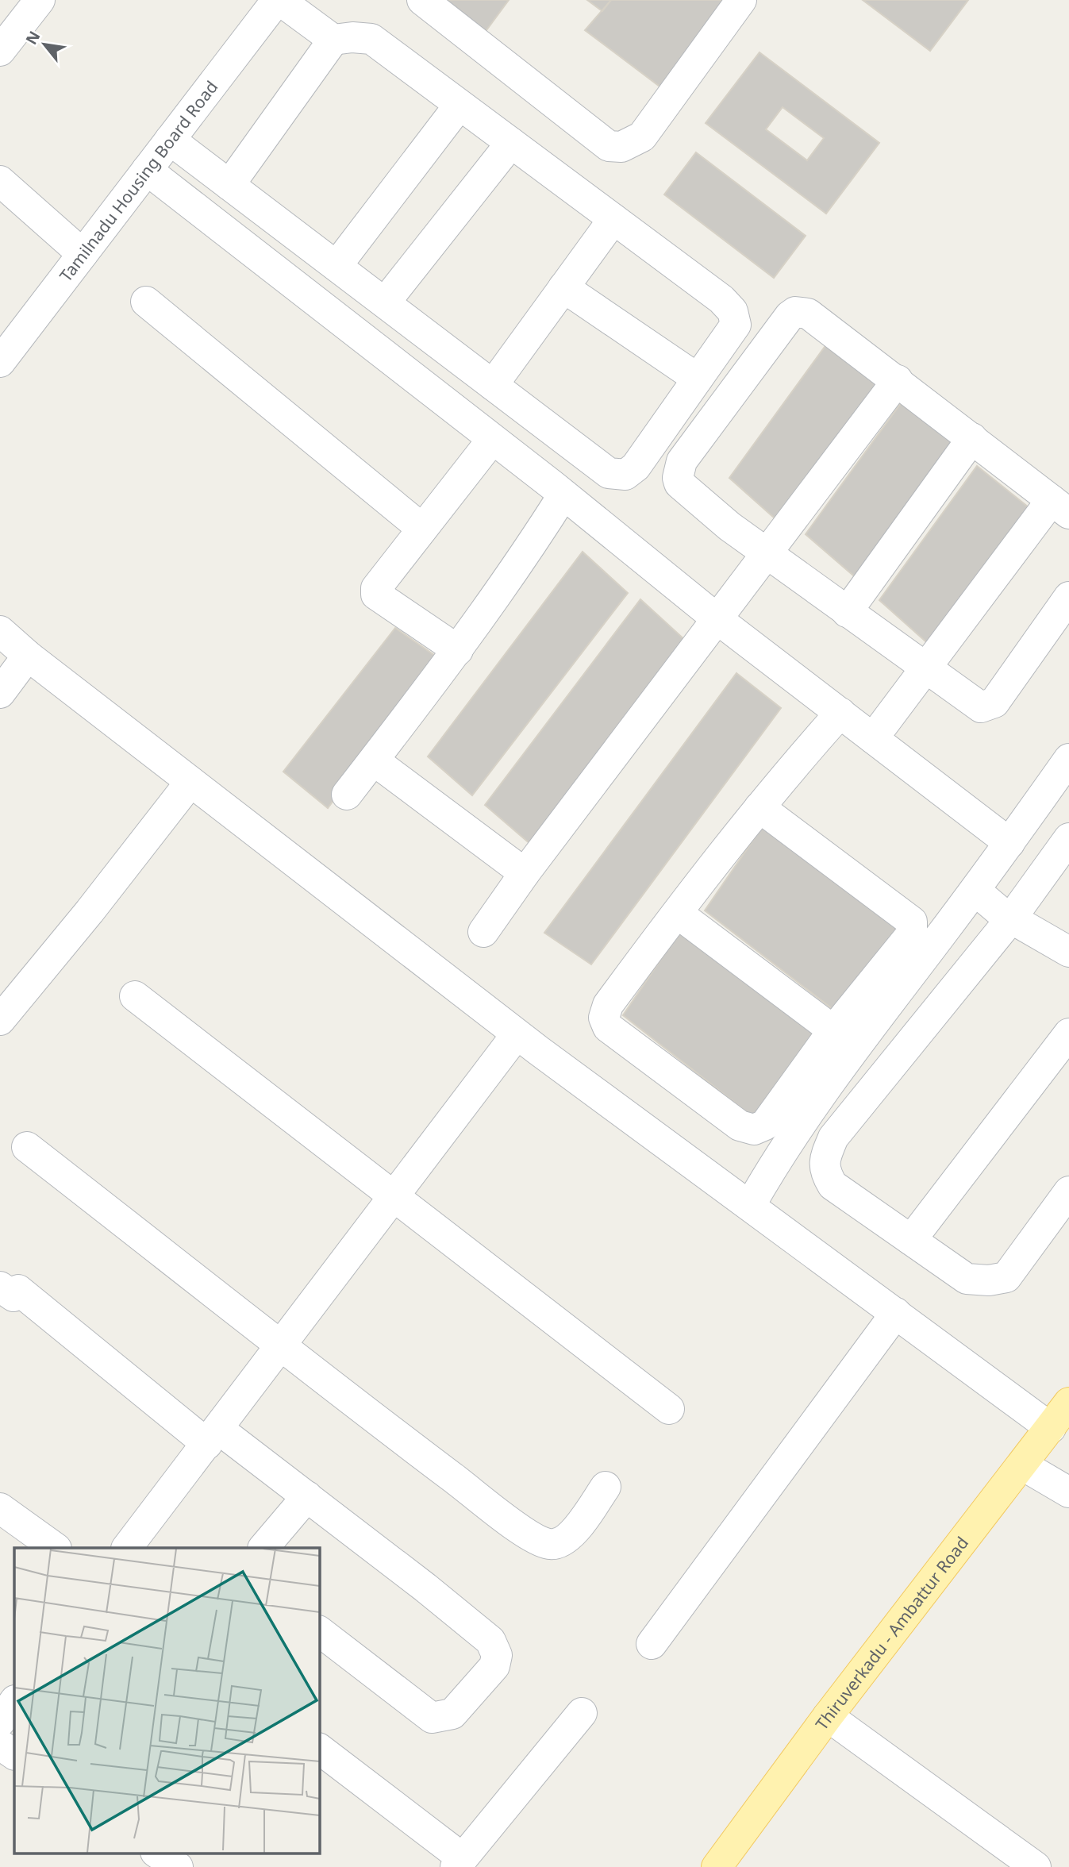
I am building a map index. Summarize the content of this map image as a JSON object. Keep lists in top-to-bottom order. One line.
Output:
{"streets":{"main road":["Thiruverkadu - Ambattur Road"],"street":["Tamilnadu Housing Board Road"]},"north":"top left"}
